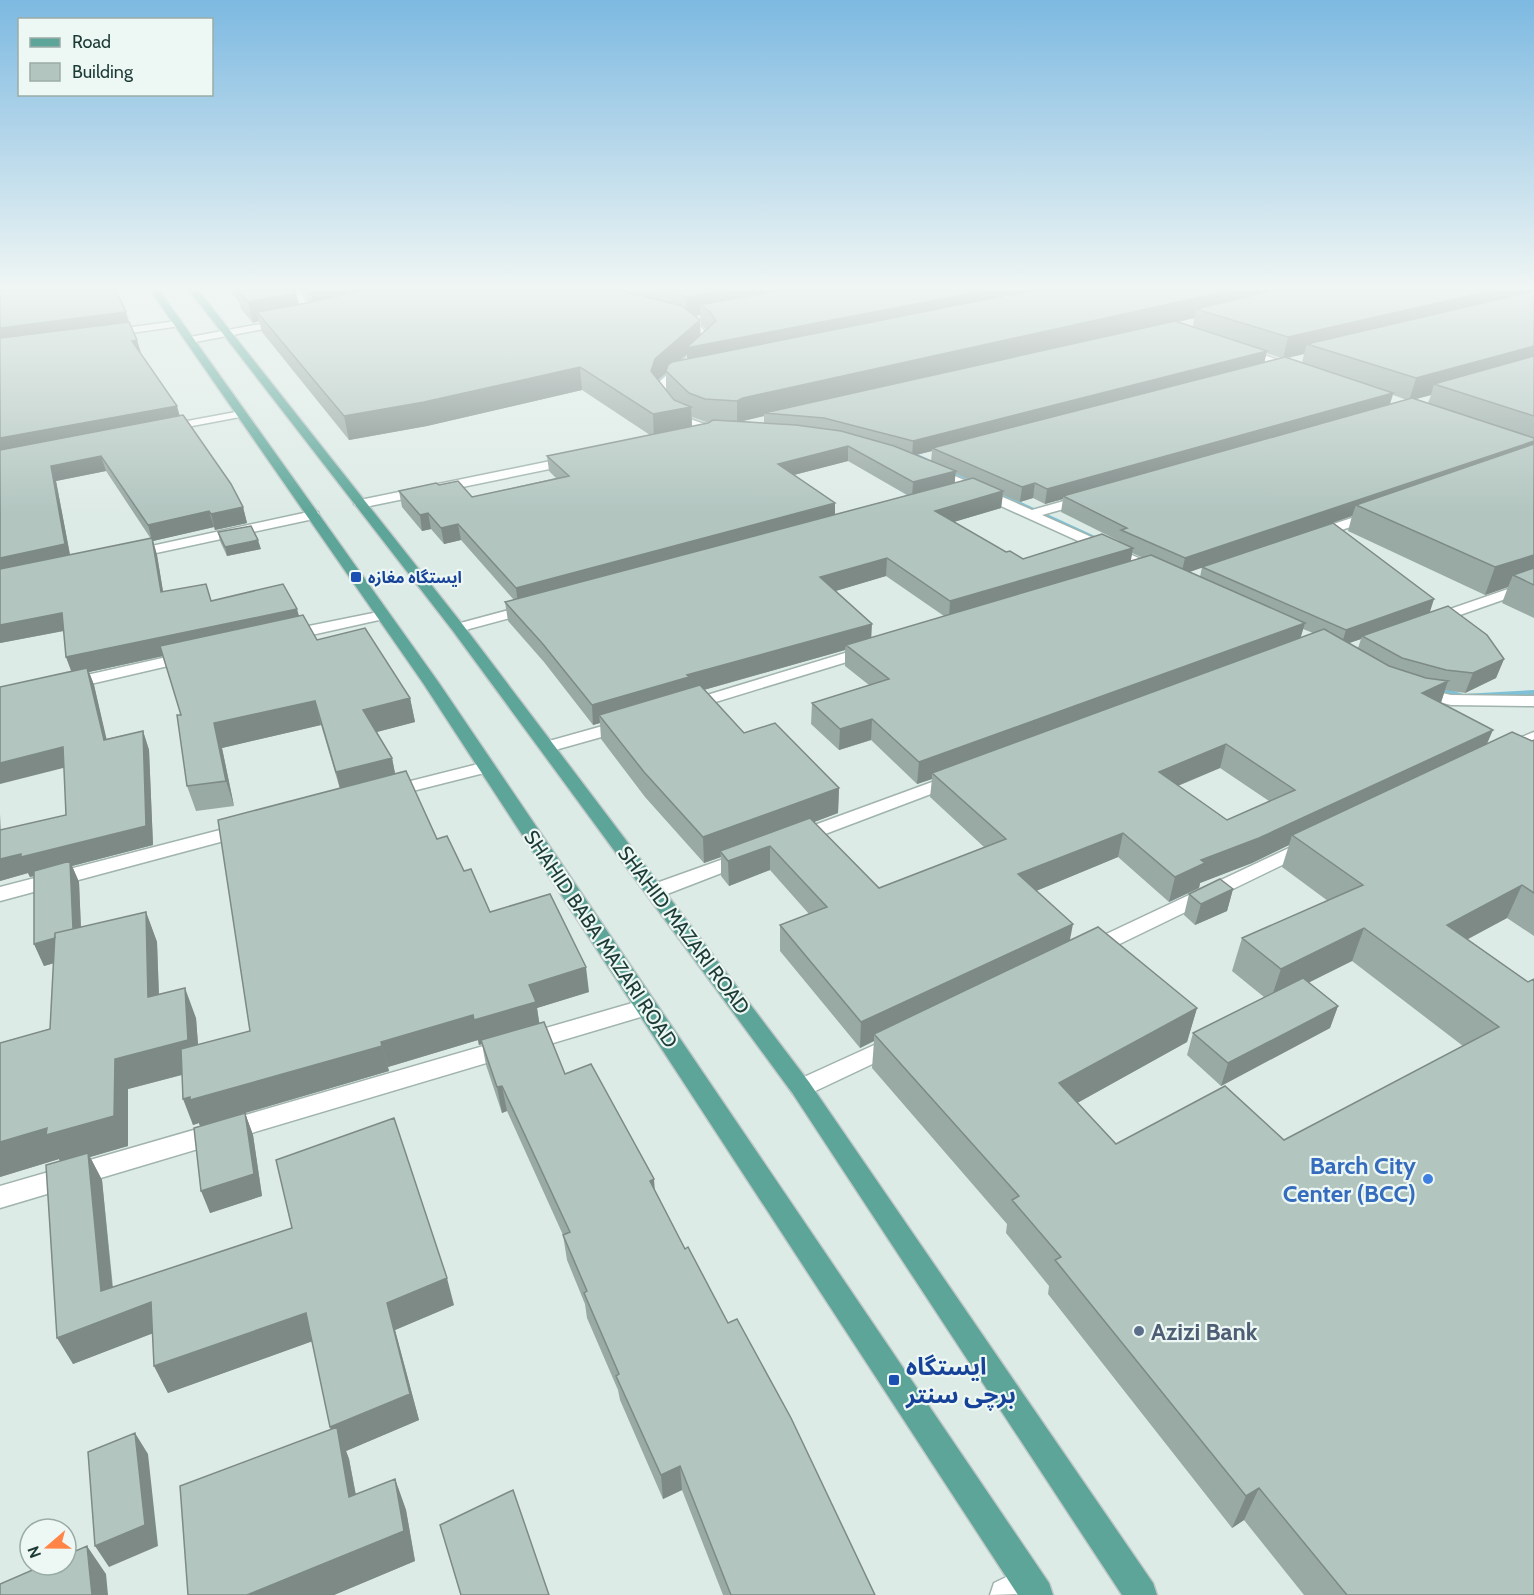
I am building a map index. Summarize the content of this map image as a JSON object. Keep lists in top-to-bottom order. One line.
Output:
{"streets":{"main road":["SHAHID MAZARI ROAD","SHAHID BABA MAZARI ROAD"]},"places":{"transit":["ایستگاه مغازه","ایستگاه برچی سنتر"],"other":["Barch City Center (BCC)","Azizi Bank"]},"legend":["Road","Building"],"north":"left"}
